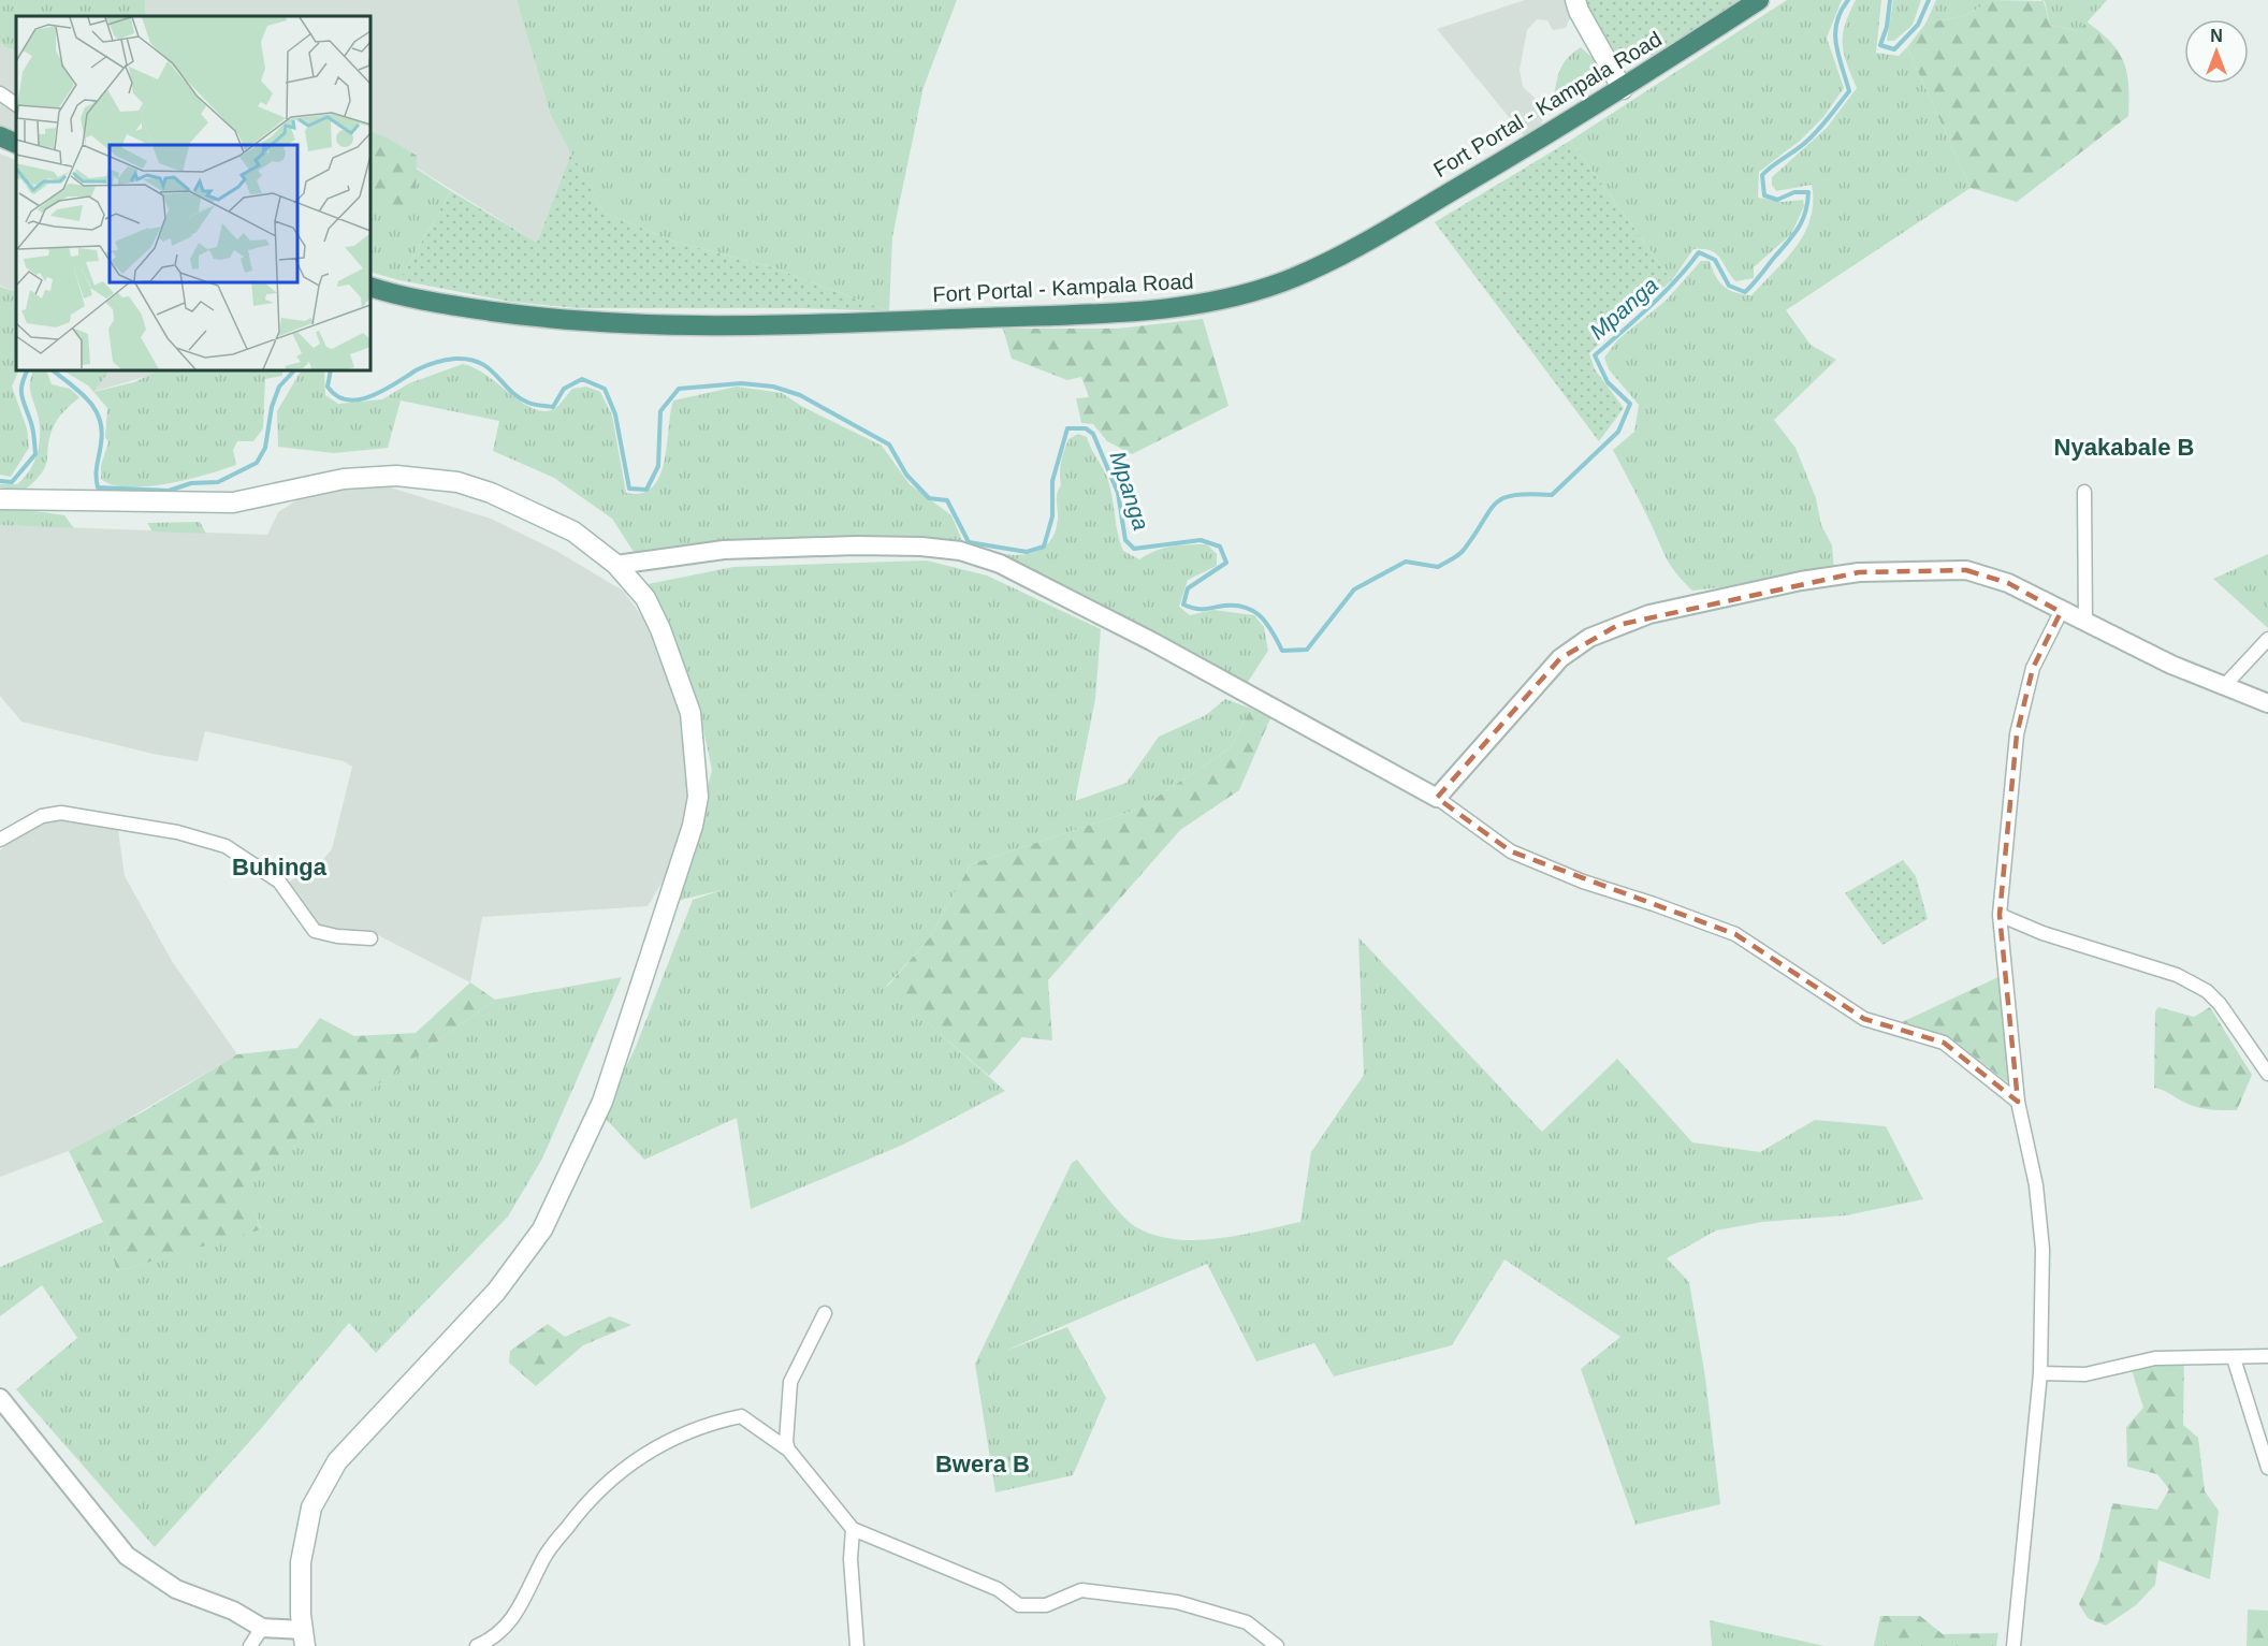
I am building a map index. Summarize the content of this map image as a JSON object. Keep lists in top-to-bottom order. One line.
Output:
{"streets":{"highway":["Fort Portal - Kampala Road"]},"districts":["Nyakabale B","Buhinga","Bwera B"],"water":["Mpanga"],"north":"top"}
